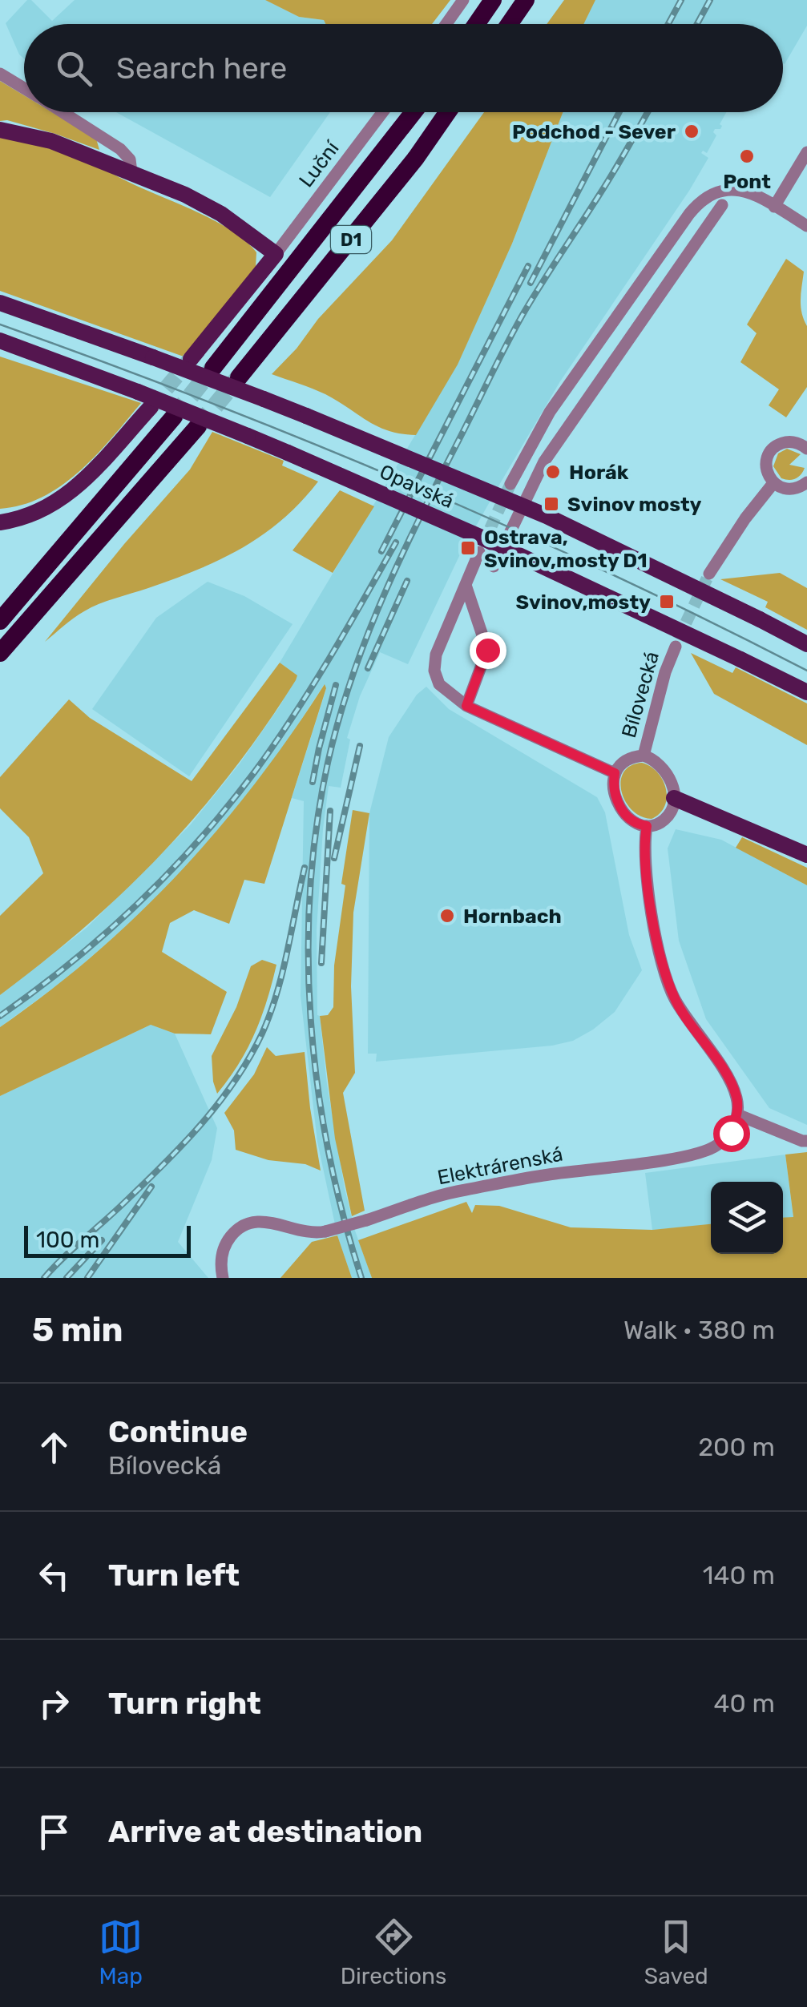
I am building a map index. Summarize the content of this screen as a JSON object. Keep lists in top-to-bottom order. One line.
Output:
{"streets":{"highway":["D1"],"main road":["Opavská"],"street":["Luční","Bílovecká","Elektrárenská"]},"places":{"other":["Podchod - Sever","Pont","Horák","Hornbach"],"transit":["Svinov mosty","Ostrava, Svinov,mosty D1","Svinov,mosty"]},"scale_bar":"100 m","page":{"search":"Search here","scale":"100 m","heading":["5 min","Walk · 380 m"],"list":[["Continue","Bílovecká","200 m"],["Turn left","140 m"],["Turn right","40 m"],"Arrive at destination"],"nav":["Map","Directions","Saved"]}}
